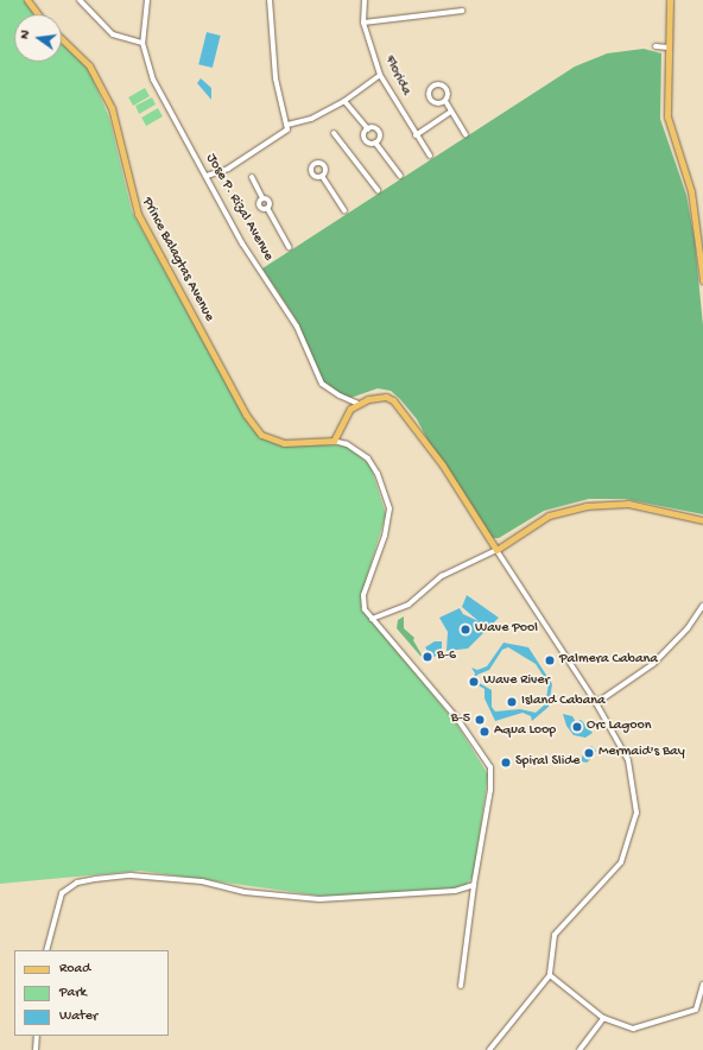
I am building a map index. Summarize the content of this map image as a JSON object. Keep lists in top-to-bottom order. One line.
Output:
{"streets":{"main road":["Prince Balagtas Avenue"],"street":["Florida","Jose P. Rizal Avenue"]},"places":["Wave Pool","B-6","Palmera Cabana","Wave River","Island Cabana","B-5","Orc Lagoon","Aqua Loop","Mermaid's Bay","Spiral Slide"],"legend":["Road","Park","Water"],"north":"left"}
